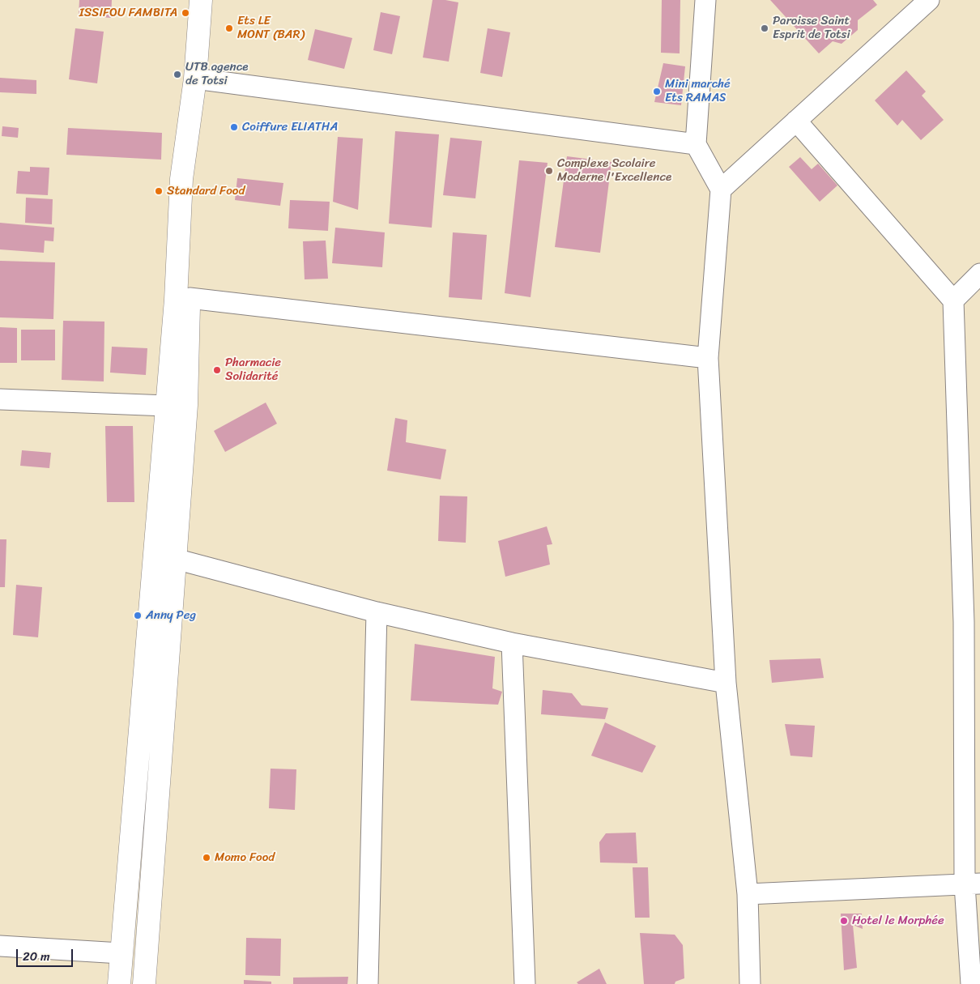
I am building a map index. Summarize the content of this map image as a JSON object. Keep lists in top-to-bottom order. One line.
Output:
{"places":["ISSIFOU FAMBITA","Ets LE MONT (BAR)","Paroisse Saint Esprit de Totsi","UTB agence de Totsi","Mini marché Ets RAMAS","Coiffure ELIATHA","Complexe Scolaire Moderne l'Excellence","Standard Food","Pharmacie Solidarité","Anny Peg","Momo Food","Hotel le Morphée"],"scale_bar":"20 m"}
